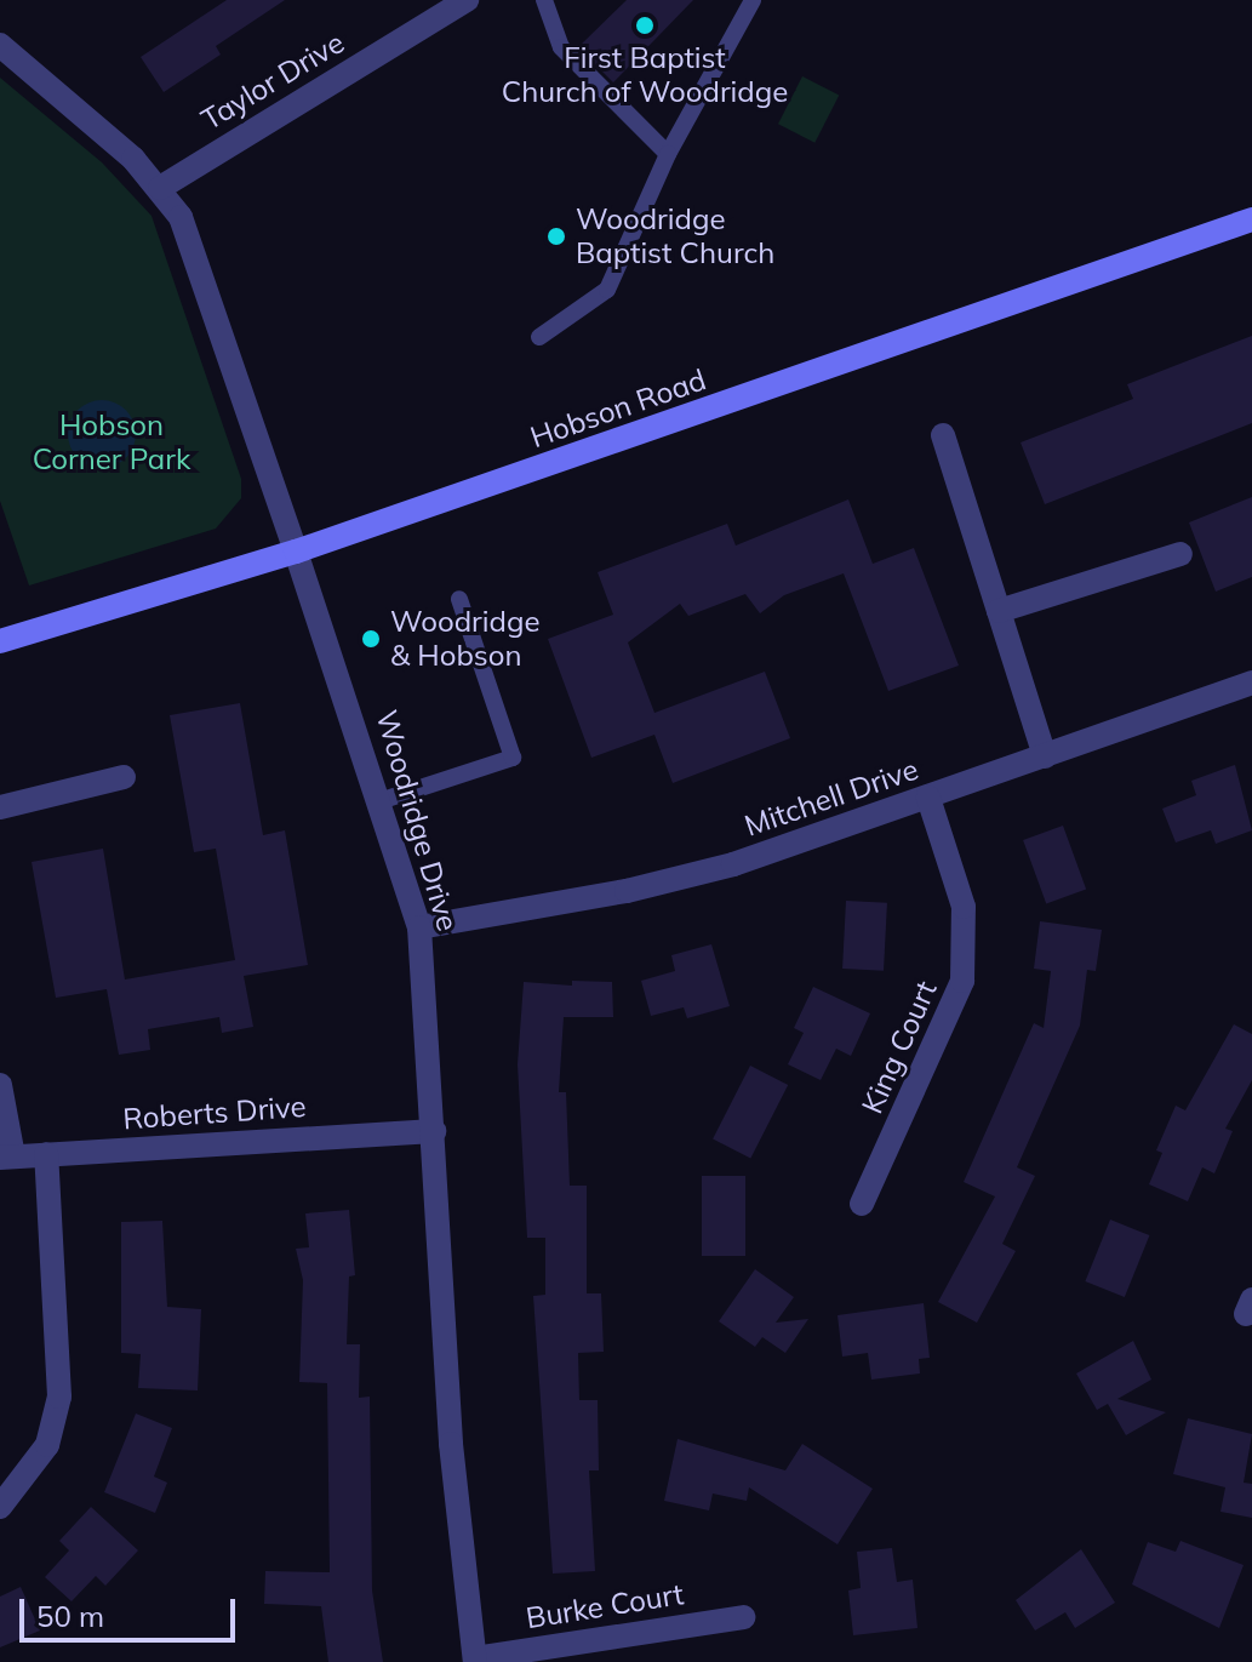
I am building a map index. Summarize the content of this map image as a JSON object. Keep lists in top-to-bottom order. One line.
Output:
{"streets":{"main road":["Hobson Road"],"street":["Taylor Drive","Mitchell Drive","Woodridge Drive","King Court","Roberts Drive","Burke Court"]},"crossings":[["Taylor Drive","Woodridge Drive"],["Hobson Road","Woodridge Drive"],["Mitchell Drive","Woodridge Drive"],["Mitchell Drive","King Court"],["Woodridge Drive","Roberts Drive"],["Woodridge Drive","Burke Court"]],"parks":["Hobson Corner Park"],"places":["First Baptist Church of Woodridge","Woodridge Baptist Church","Woodridge & Hobson"],"scale_bar":"50 m"}
